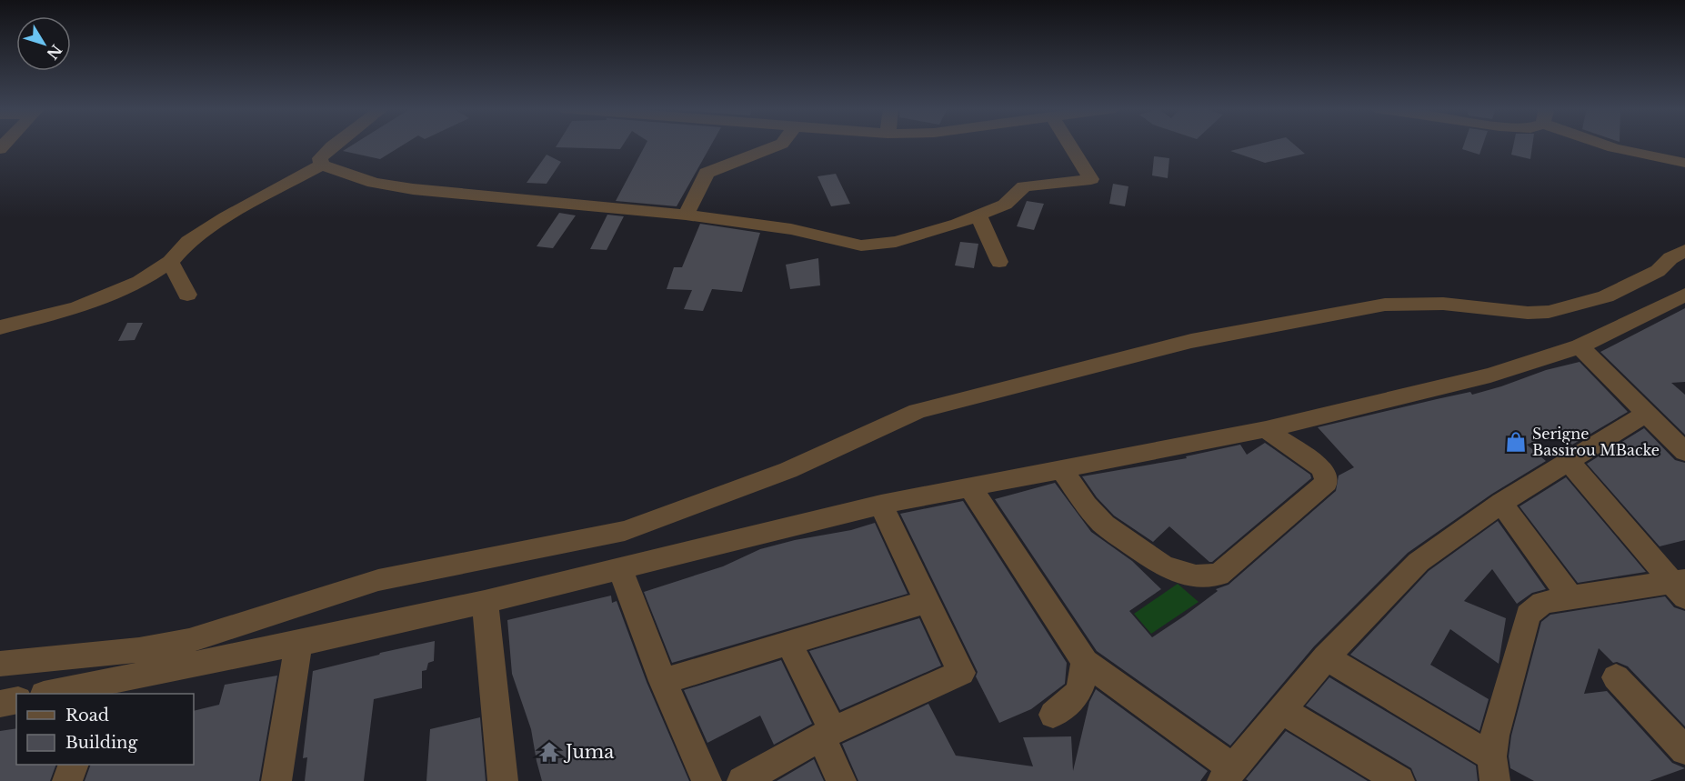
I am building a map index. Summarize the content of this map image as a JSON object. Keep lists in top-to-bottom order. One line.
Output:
{"places":{"shop":["Serigne Bassirou MBacke"],"temple":["Juma"]},"legend":["Road","Building"],"north":"bottom right"}
